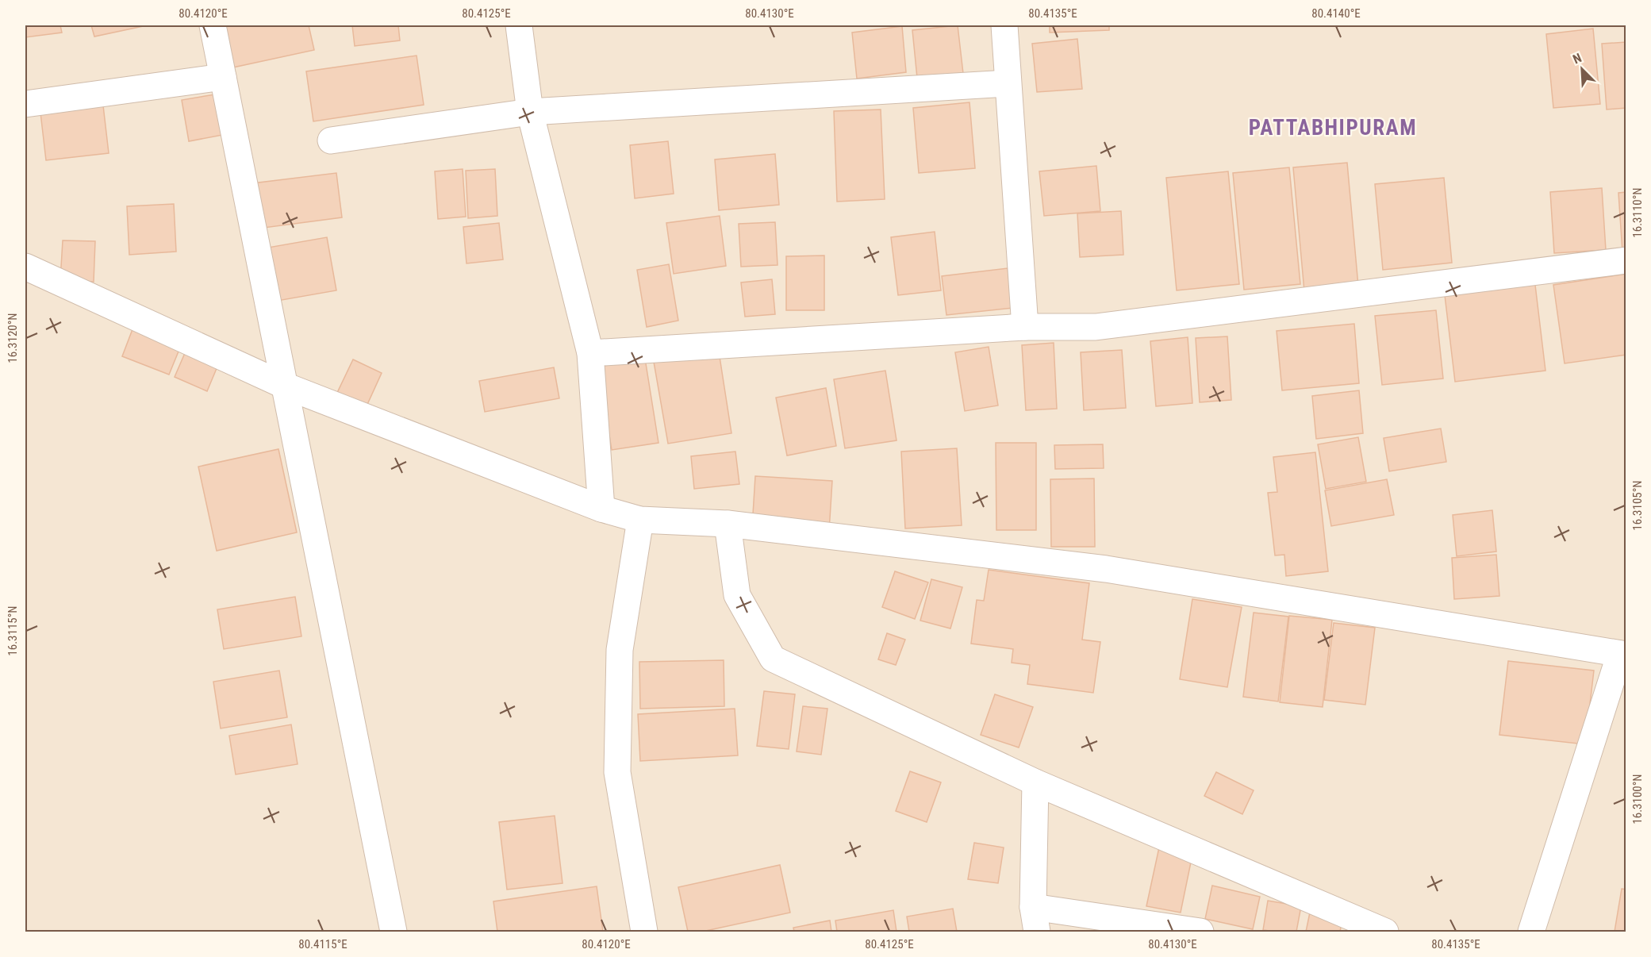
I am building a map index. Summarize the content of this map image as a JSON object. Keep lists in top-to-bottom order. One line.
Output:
{"districts":["PATTABHIPURAM"],"north":"top left","coordinates":["80.4120°E","80.4125°E","80.4130°E","80.4135°E","80.4140°E","16.3110°N","16.3120°N","16.3105°N","16.3115°N","16.3100°N","80.4115°E"]}
